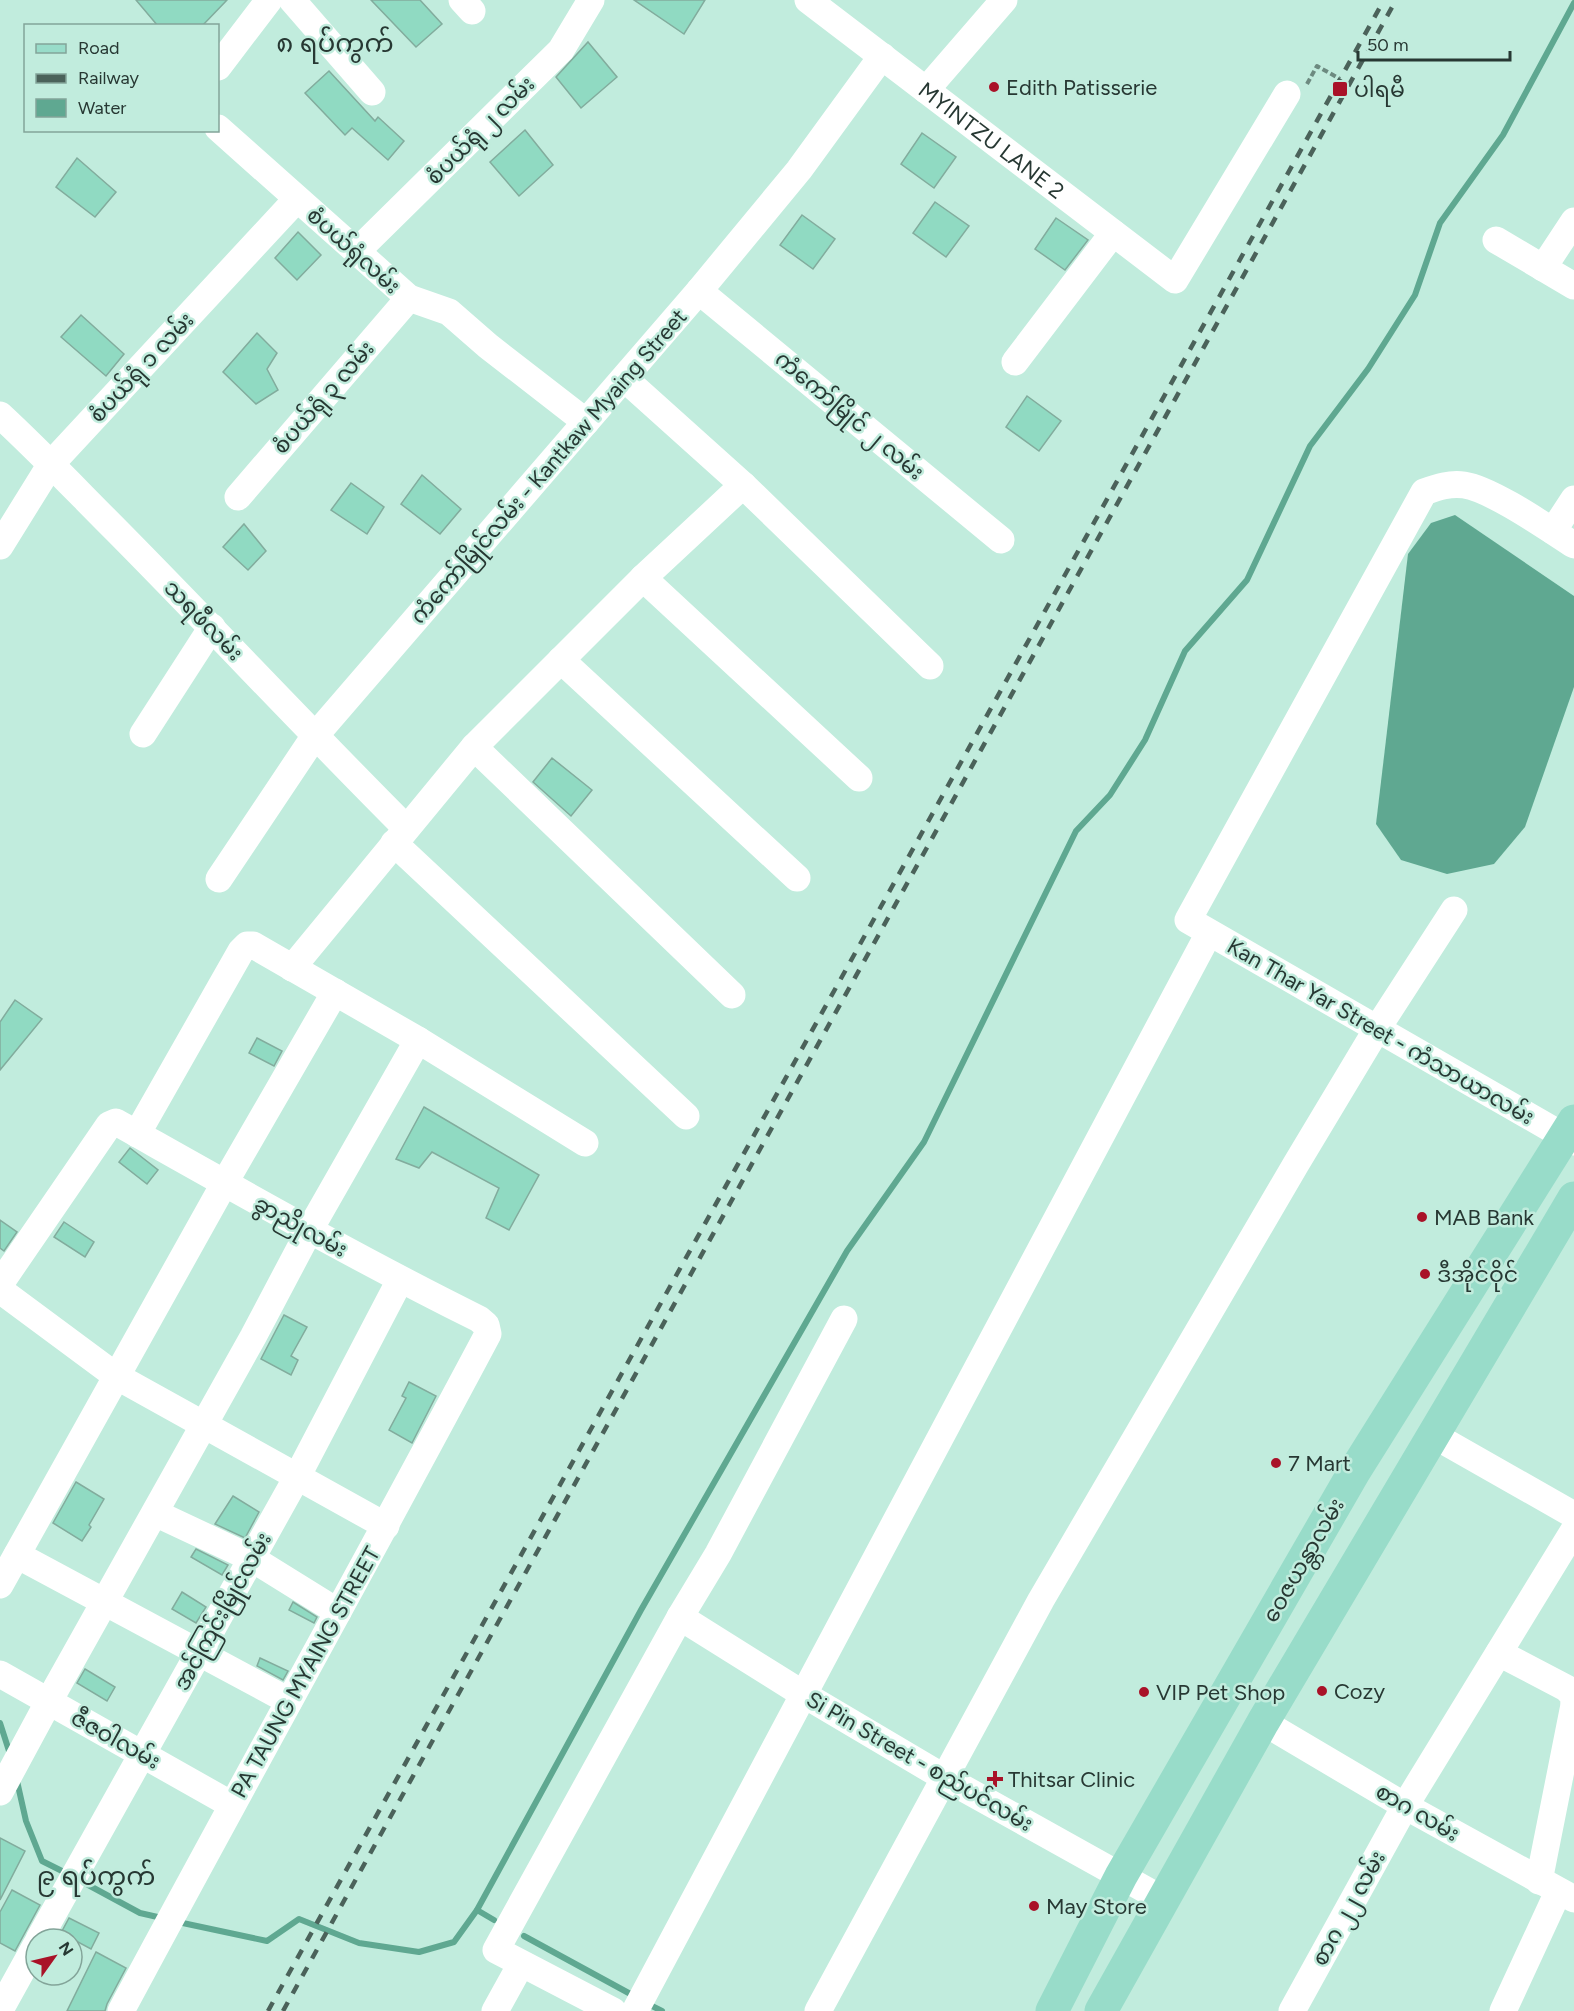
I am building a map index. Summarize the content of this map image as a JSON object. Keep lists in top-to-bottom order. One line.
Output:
{"streets":{"main road":["ဝေဇယန္တာလမ်း"],"street":["စံပယ်ရုံ ၂ လမ်း","MYINTZU LANE 2","စံပယ်ရုံလမ်း","စံပယ်ရုံ ၁ လမ်း","စံပယ်ရုံ ၃ လမ်း","ကံကော်မြိုင် ၂ လမ်း","ကံကော်မြိုင်လမ်း - Kantkaw Myaing Street","သရဖီလမ်း","Kan Thar Yar Street - ကံသာယာလမ်း","ခွာညိုလမ်း","အင်ကြင်းမြိုင်လမ်း","PA TAUNG MYAING STREET","ဇီဇဝါလမ်း","Si Pin Street - စည်ပင်လမ်း","စာဂ လမ်း","စာဂ ၂၂ လမ်း"]},"crossings":[["စံပယ်ရုံ ၂ လမ်း","စံပယ်ရုံလမ်း"],["MYINTZU LANE 2","ကံကော်မြိုင်လမ်း - Kantkaw Myaing Street"],["စံပယ်ရုံလမ်း","စံပယ်ရုံ ၁ လမ်း"],["စံပယ်ရုံလမ်း","စံပယ်ရုံ ၃ လမ်း"],["စံပယ်ရုံလမ်း","ကံကော်မြိုင်လမ်း - Kantkaw Myaing Street"],["စံပယ်ရုံ ၁ လမ်း","သရဖီလမ်း"],["ကံကော်မြိုင် ၂ လမ်း","ကံကော်မြိုင်လမ်း - Kantkaw Myaing Street"],["ကံကော်မြိုင်လမ်း - Kantkaw Myaing Street","သရဖီလမ်း"],["Kan Thar Yar Street - ကံသာယာလမ်း","ဝေဇယန္တာလမ်း"],["ခွာညိုလမ်း","အင်ကြင်းမြိုင်လမ်း"],["ခွာညိုလမ်း","PA TAUNG MYAING STREET"],["ဝေဇယန္တာလမ်း","Si Pin Street - စည်ပင်လမ်း"],["အင်ကြင်းမြိုင်လမ်း","ဇီဇဝါလမ်း"],["PA TAUNG MYAING STREET","ဇီဇဝါလမ်း"],["စာဂ လမ်း","စာဂ ၂၂ လမ်း"]],"districts":["၈ ရပ်ကွက်","၉ ရပ်ကွက်"],"places":{"other":["Edith Patisserie","MAB Bank","ဒီအိုင်ဝိုင်","7 Mart","Cozy","VIP Pet Shop","May Store"],"transit":["ပါရမီ"],"health":["Thitsar Clinic"]},"legend":["Road","Railway","Water"],"scale_bar":"50 m","north":"top right"}
